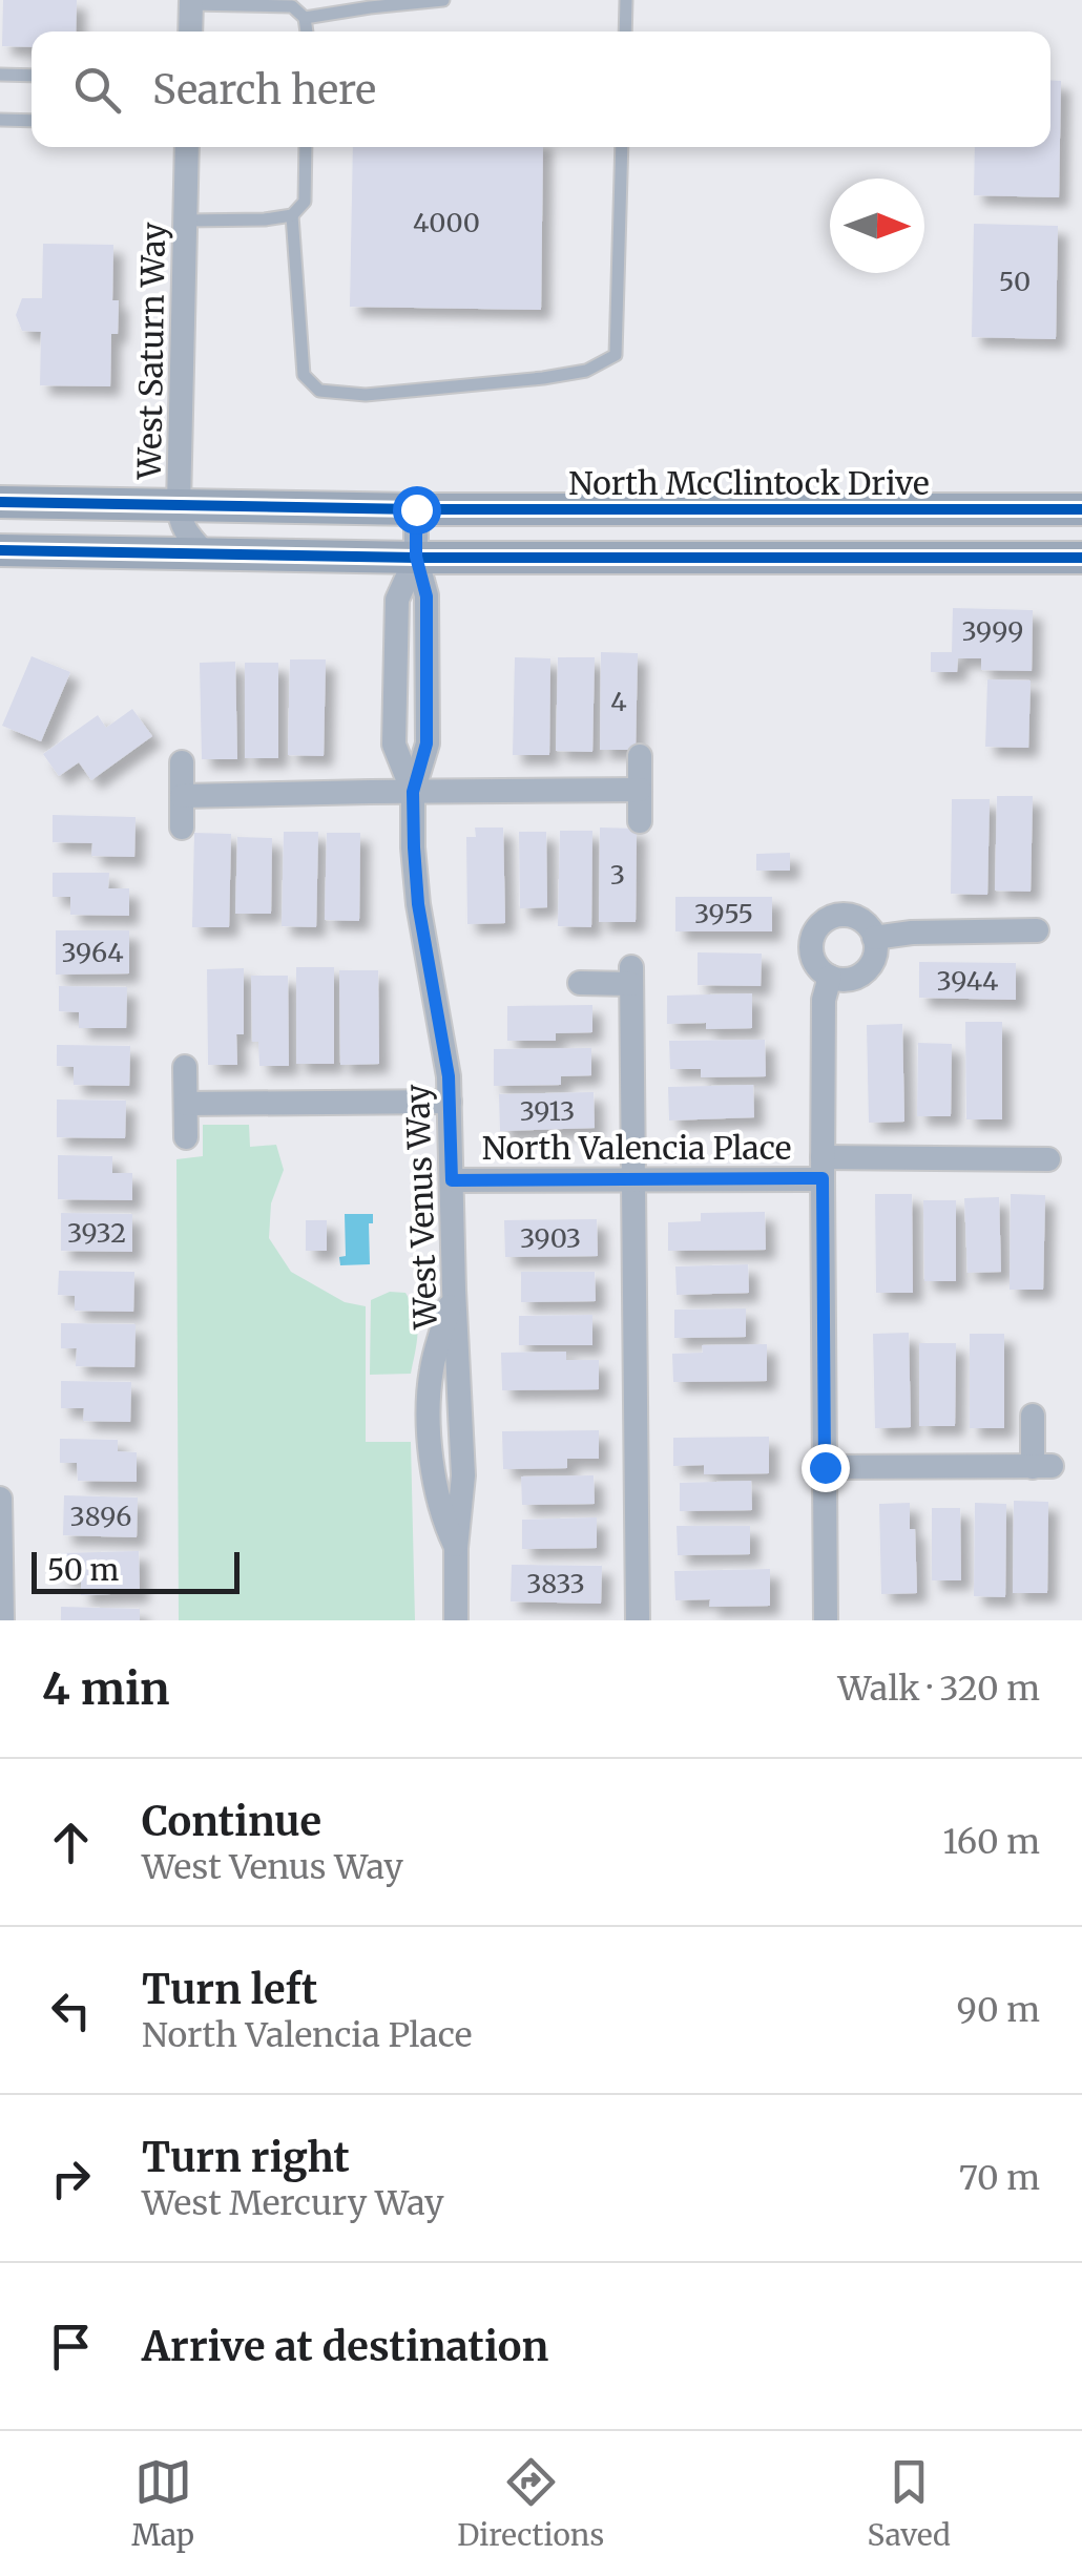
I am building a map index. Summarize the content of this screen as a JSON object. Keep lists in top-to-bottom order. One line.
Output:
{"streets":{"main road":["North McClintock Drive"],"street":["West Saturn Way","North Valencia Place","West Venus Way"]},"crossings":[["West Saturn Way","North McClintock Drive"],["North McClintock Drive","West Venus Way"],["North Valencia Place","West Venus Way"]],"house_numbers":["4000","50","3999","4","3","3955","3964","3944","3913","3932","3903","3896","3833"],"scale_bar":"50 m","north":"right","page":{"search":"Search here","scale":"50 m","heading":["4 min","Walk · 320 m"],"list":[["Continue","West Venus Way","160 m"],["Turn left","North Valencia Place","90 m"],["Turn right","West Mercury Way","70 m"],"Arrive at destination"],"nav":["Map","Directions","Saved"]}}
